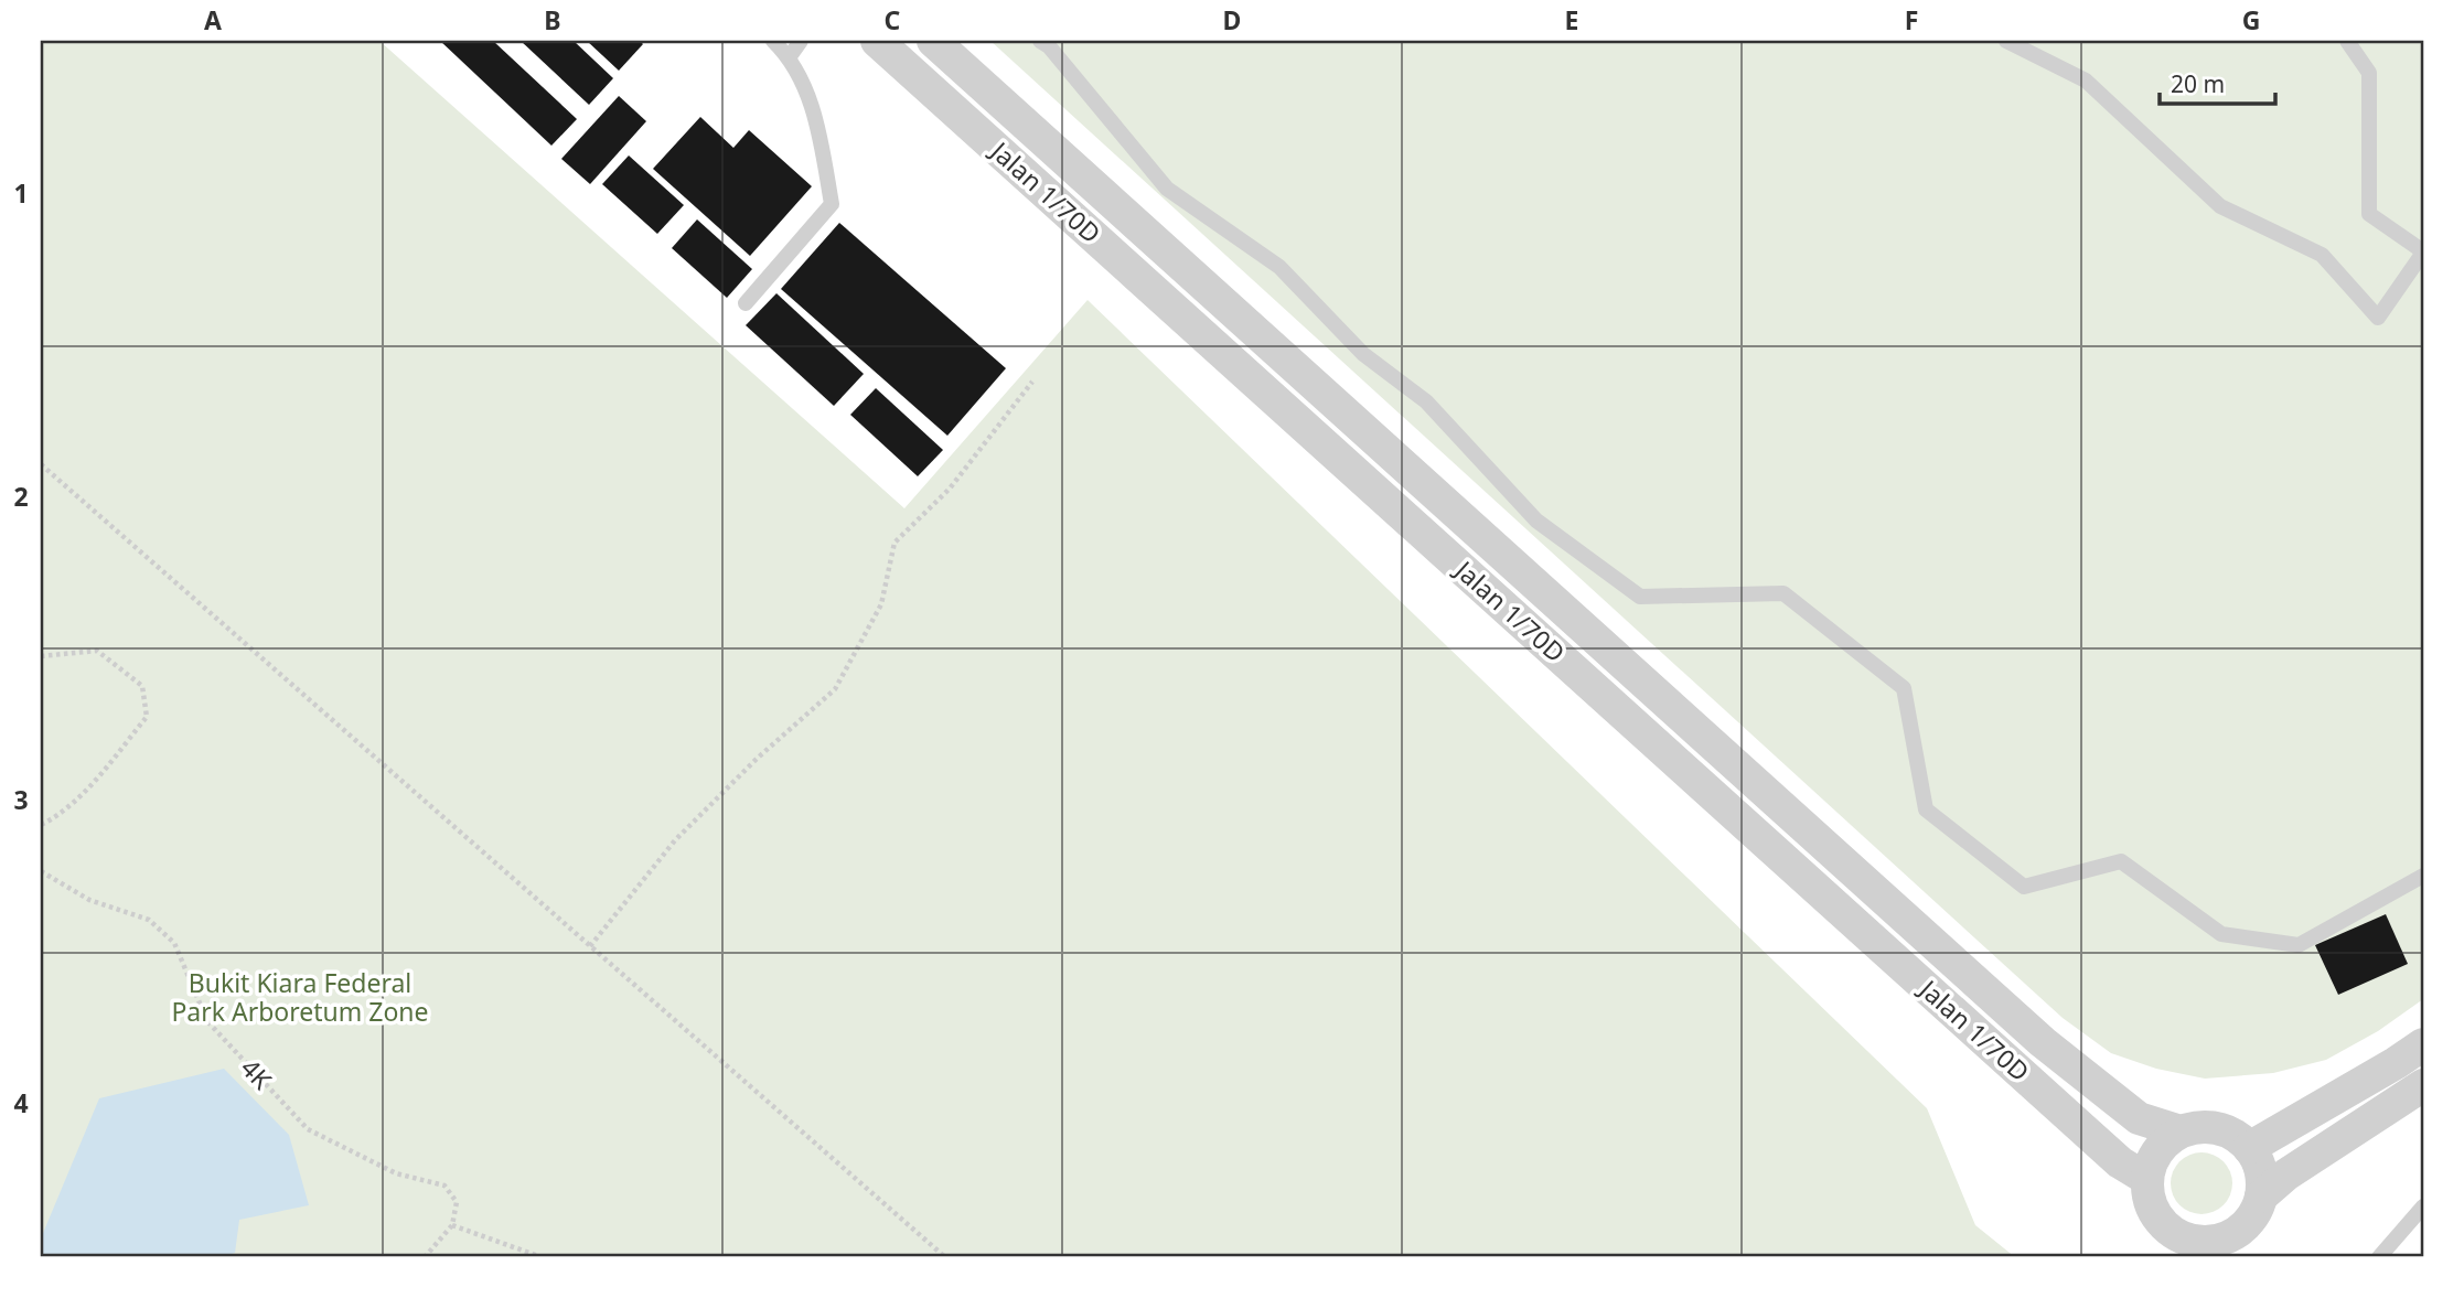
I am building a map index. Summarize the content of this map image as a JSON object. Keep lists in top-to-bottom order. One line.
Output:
{"streets":{"street":["Jalan 1/70D"],"path":["4K"]},"parks":["Bukit Kiara Federal Park Arboretum Zone"],"scale_bar":"20 m","grid":{"columns":["A","B","C","D","E","F","G"],"rows":["1","2","3","4"]}}
